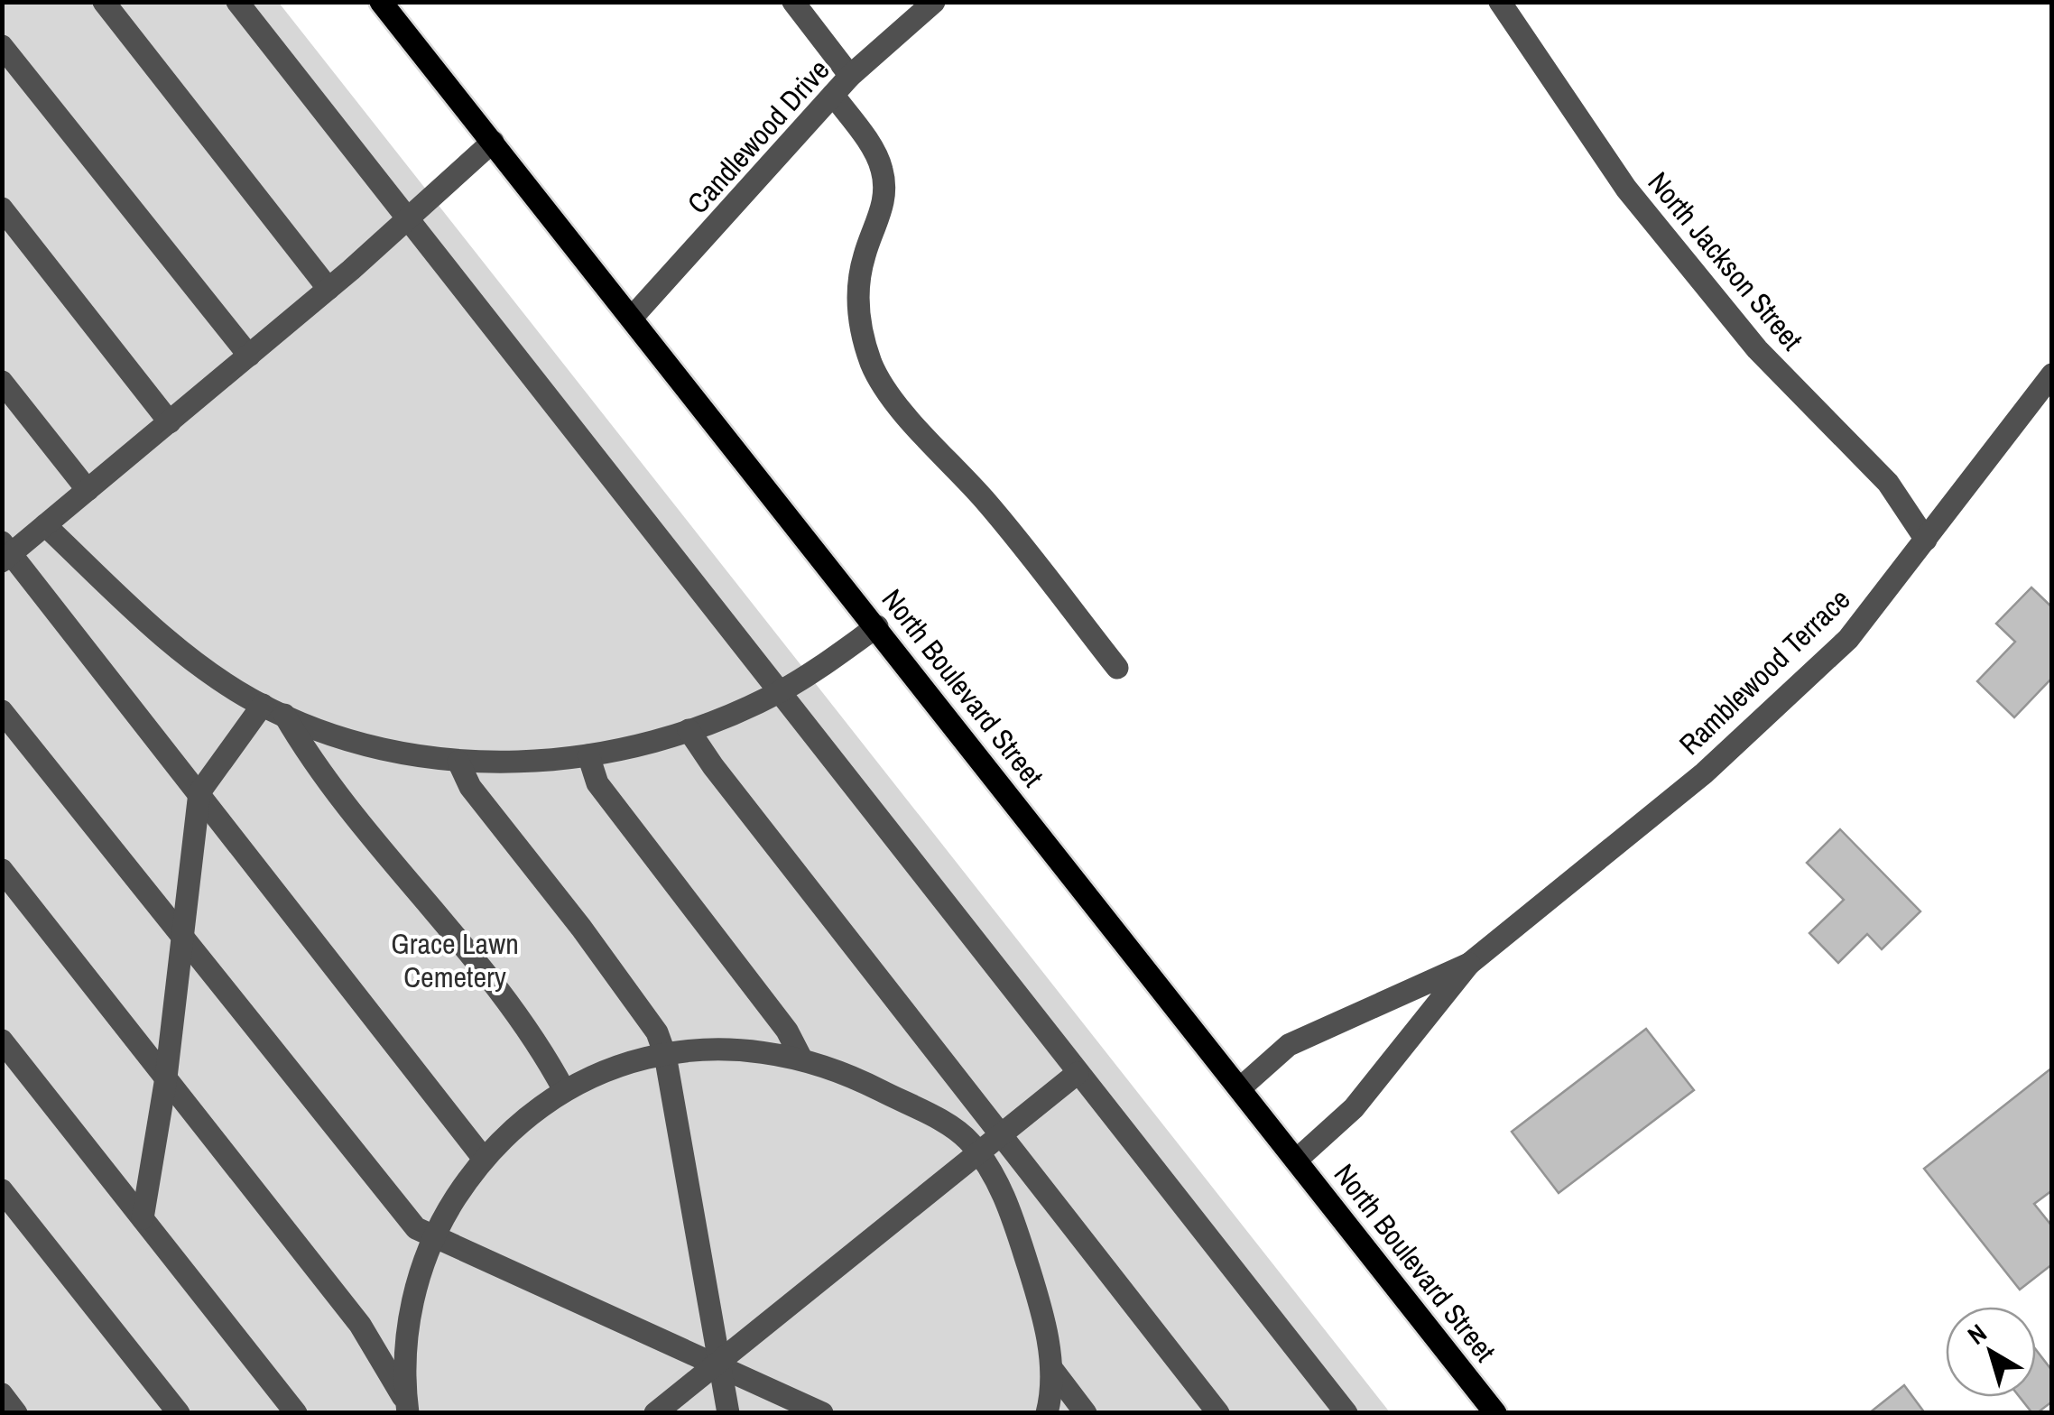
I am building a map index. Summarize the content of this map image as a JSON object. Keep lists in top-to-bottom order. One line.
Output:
{"streets":{"main road":["North Boulevard Street"],"street":["Candlewood Drive","North Jackson Street","Ramblewood Terrace"]},"crossings":[["Candlewood Drive","North Boulevard Street"],["North Jackson Street","Ramblewood Terrace"],["Ramblewood Terrace","North Boulevard Street"]],"parks":["Grace Lawn Cemetery"],"north":"top left"}
